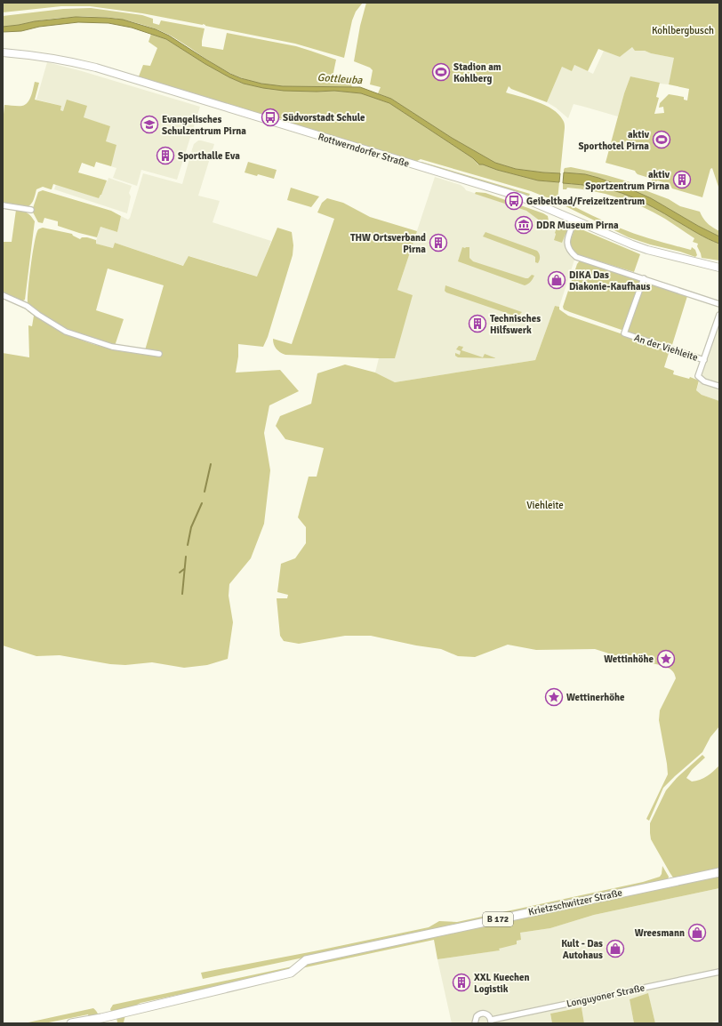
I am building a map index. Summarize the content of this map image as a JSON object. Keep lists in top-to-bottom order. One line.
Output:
{"streets":{"main road":["Rottwerndorfer Straße","Krietzschwitzer Straße","B 172"],"street":["An der Viehleite","Longuyoner Straße"]},"water":["Gottleuba"],"parks":["Kohlbergbusch","Viehleite"],"places":{"sports":["Stadion am Kohlberg","aktiv Sporthotel Pirna"],"bus stop":["Südvorstadt Schule","Geibeltbad/Freizeitzentrum"],"school or university":["Evangelisches Schulzentrum Pirna"],"building":["Sporthalle Eva","aktiv Sportzentrum Pirna","THW Ortsverband Pirna","Technisches Hilfswerk","XXL Kuechen Logistik"],"museum":["DDR Museum Pirna"],"shop":["DIKA Das Diakonie-Kaufhaus","Wreesmann","Kult - Das Autohaus"],"place":["Wettinhöhe","Wettinerhöhe"]}}
